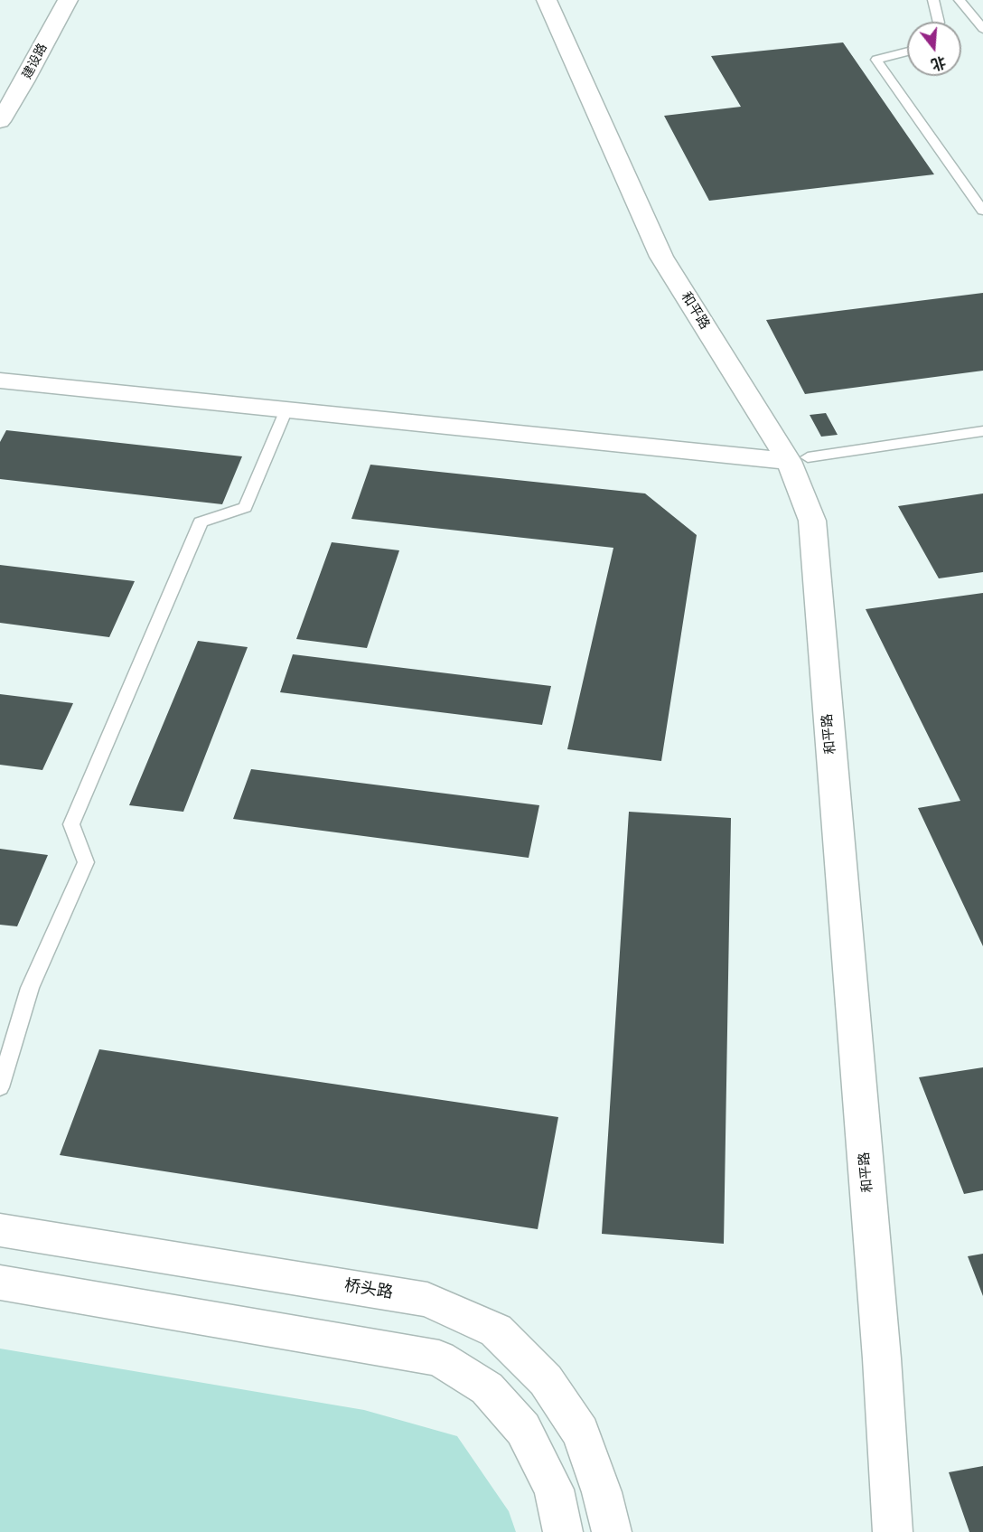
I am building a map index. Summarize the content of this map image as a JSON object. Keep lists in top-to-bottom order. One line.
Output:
{"streets":{"street":["建设路","和平路","桥头路"]},"north":"bottom"}
